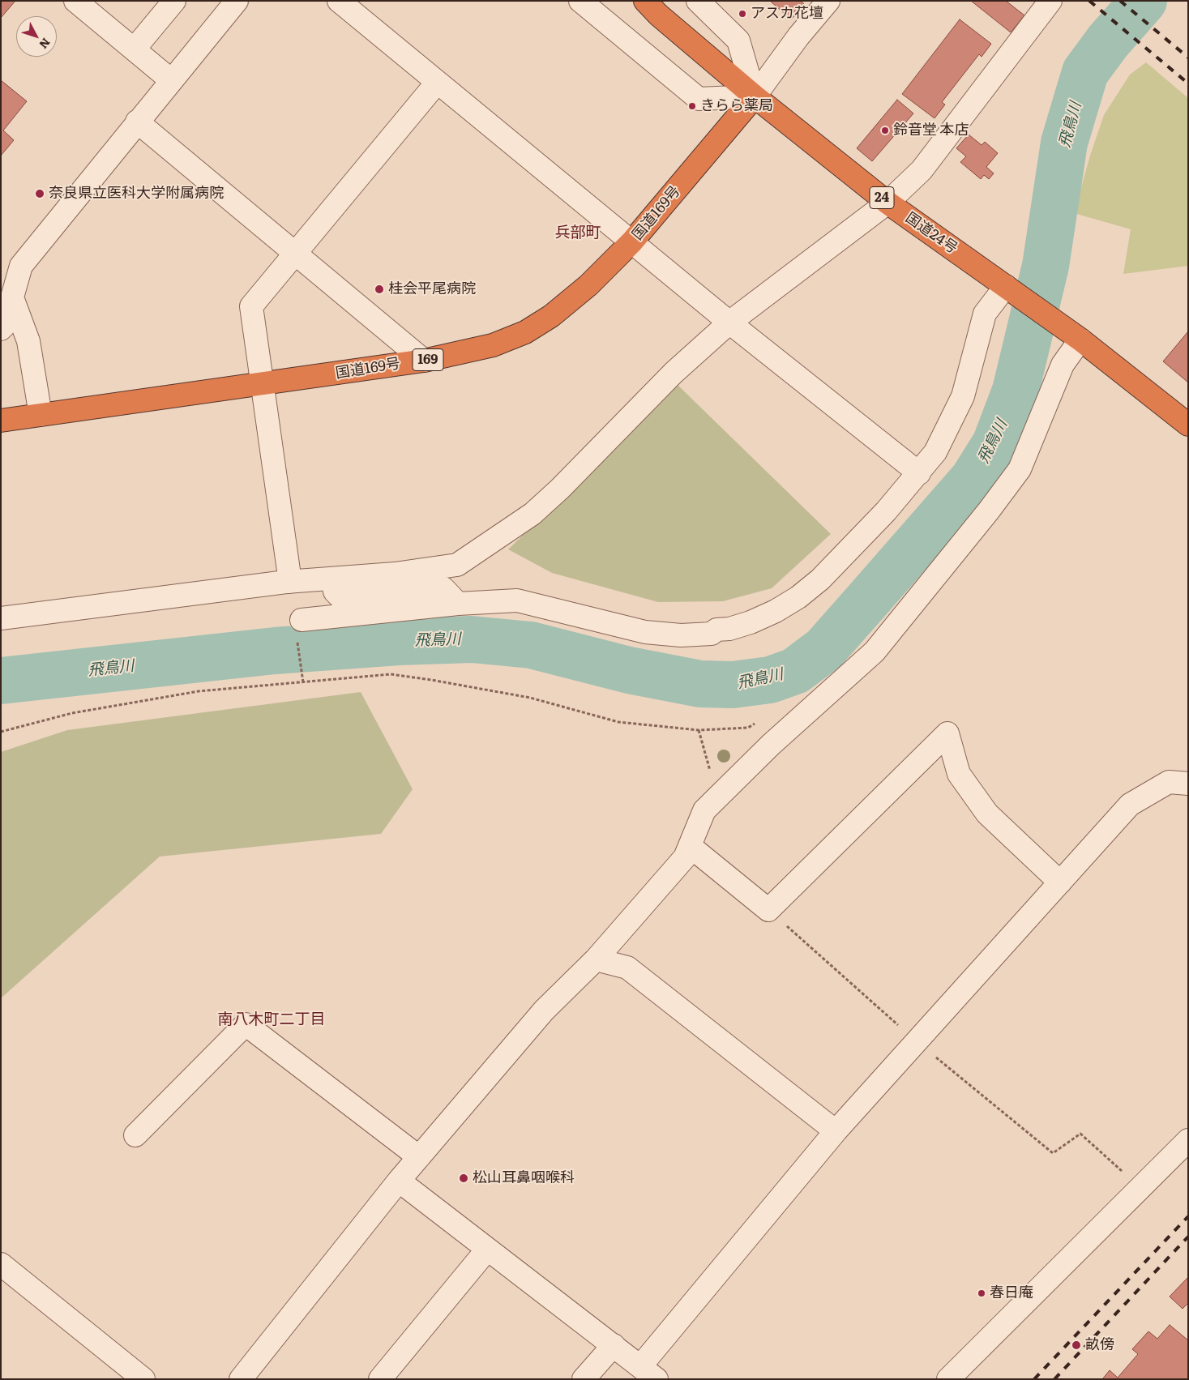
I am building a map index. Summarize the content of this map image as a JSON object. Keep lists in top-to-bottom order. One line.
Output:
{"streets":{"highway":["24","国道169号","国道24号","169"]},"crossings":[["国道169号","国道24号"]],"districts":["兵部町","南八木町二丁目"],"water":["飛鳥川"],"places":["アスカ花壇","きらら薬局","鈴音堂 本店","奈良県立医科大学附属病院","桂会平尾病院","松山耳鼻咽喉科","春日庵","畝傍"],"north":"bottom right"}
